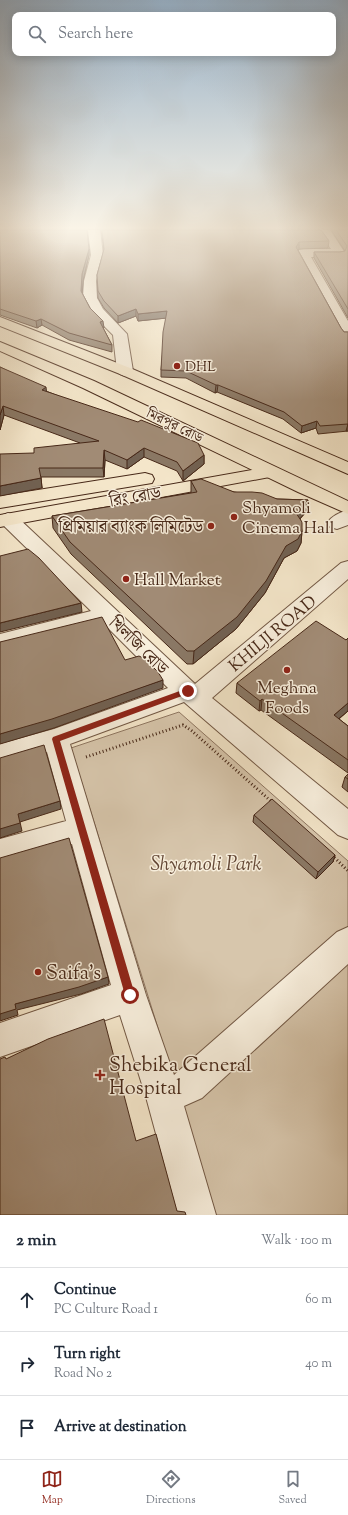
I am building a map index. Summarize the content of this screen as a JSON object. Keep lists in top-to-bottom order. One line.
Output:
{"streets":{"main road":["মিরপুর রোড","রিং রোড"],"street":["KHILJI ROAD","খিলজি রোড"]},"crossings":[["মিরপুর রোড","রিং রোড"],["রিং রোড","খিলজি রোড"],["KHILJI ROAD","খিলজি রোড"]],"parks":["Shyamoli Park"],"places":{"other":["DHL","Shyamoli Cinema Hall","প্রিমিয়ার ব্যাংক লিমিটেড","Hall Market","Meghna Foods","Saifa's"],"health":["Shebika General Hospital"]},"page":{"search":"Search here","heading":["2 min","Walk · 100 m"],"list":[["Continue","PC Culture Road 1","60 m"],["Turn right","Road No 2","40 m"],"Arrive at destination"],"nav":["Map","Directions","Saved"]}}
